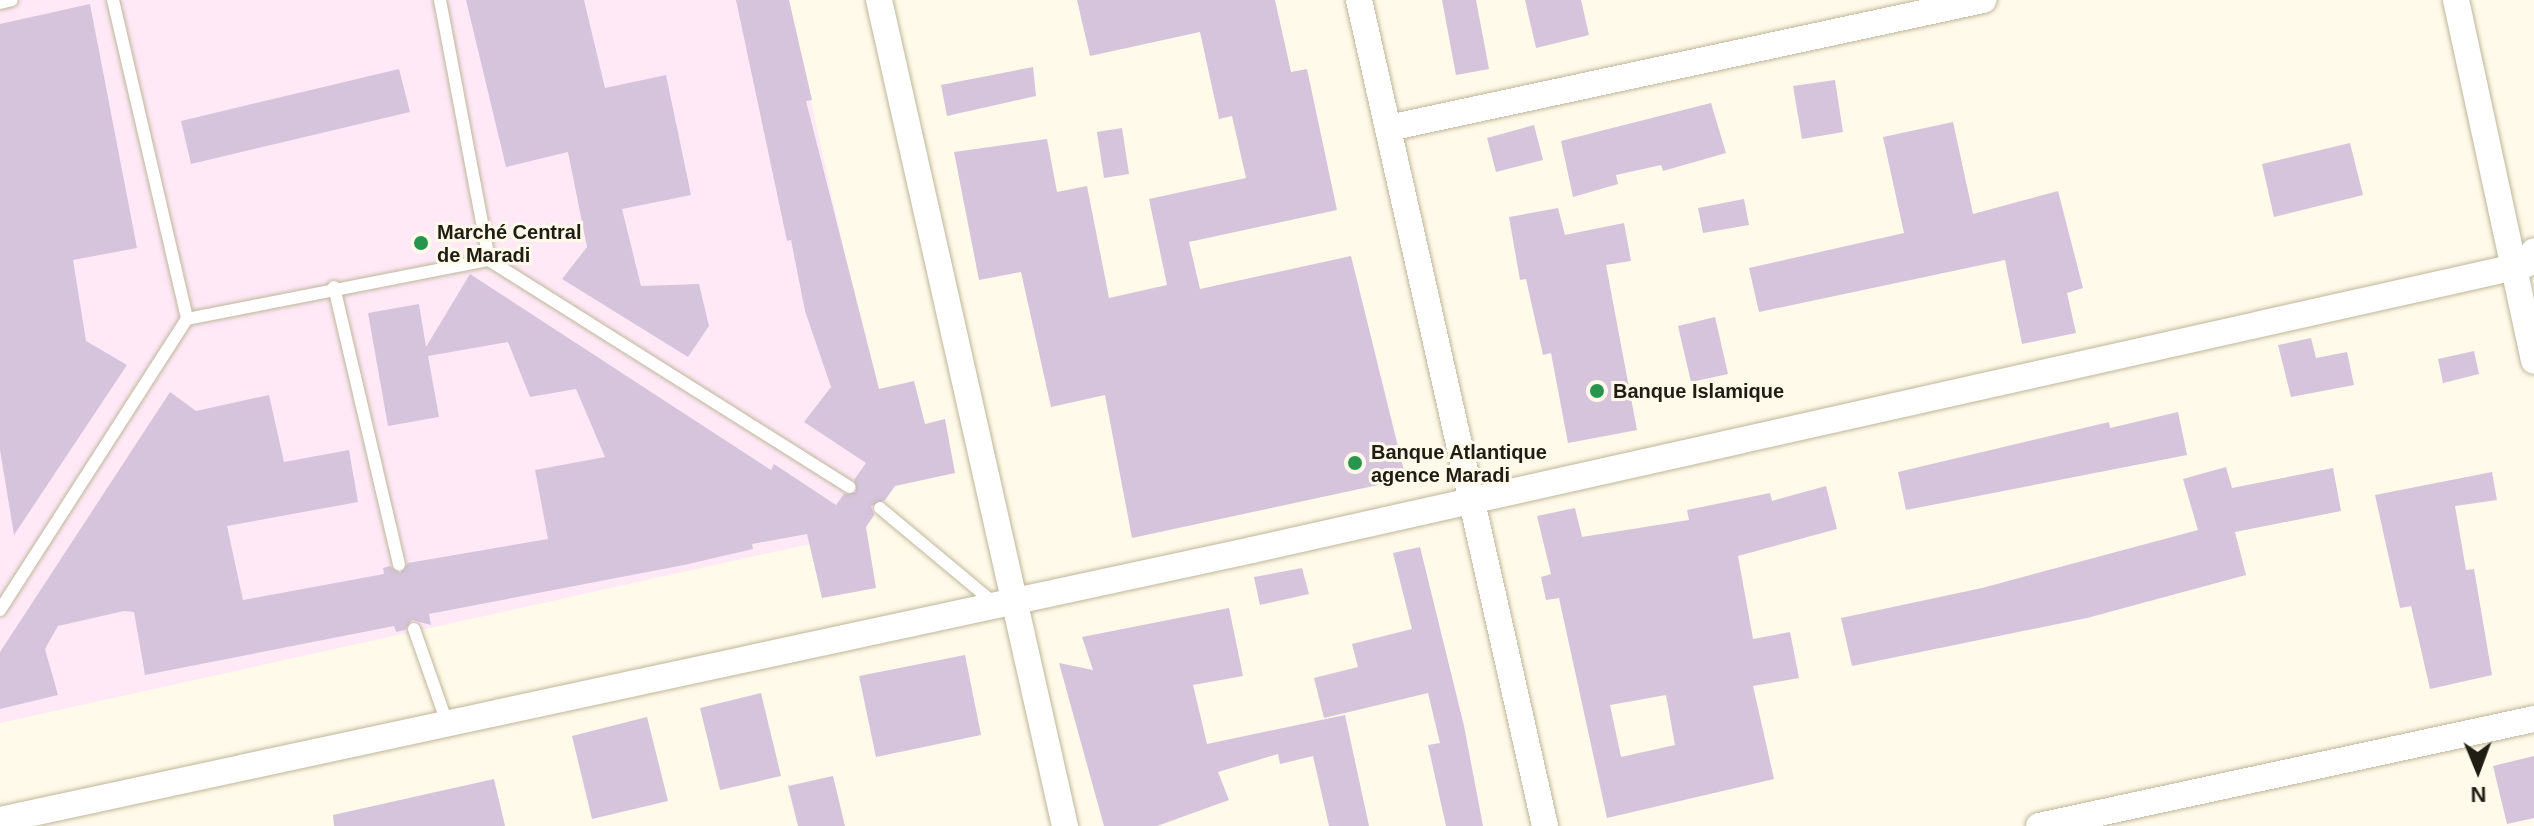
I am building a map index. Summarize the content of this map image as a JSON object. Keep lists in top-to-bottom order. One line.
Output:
{"places":["Marché Central de Maradi","Banque Islamique","Banque Atlantique agence Maradi"],"north":"bottom"}
